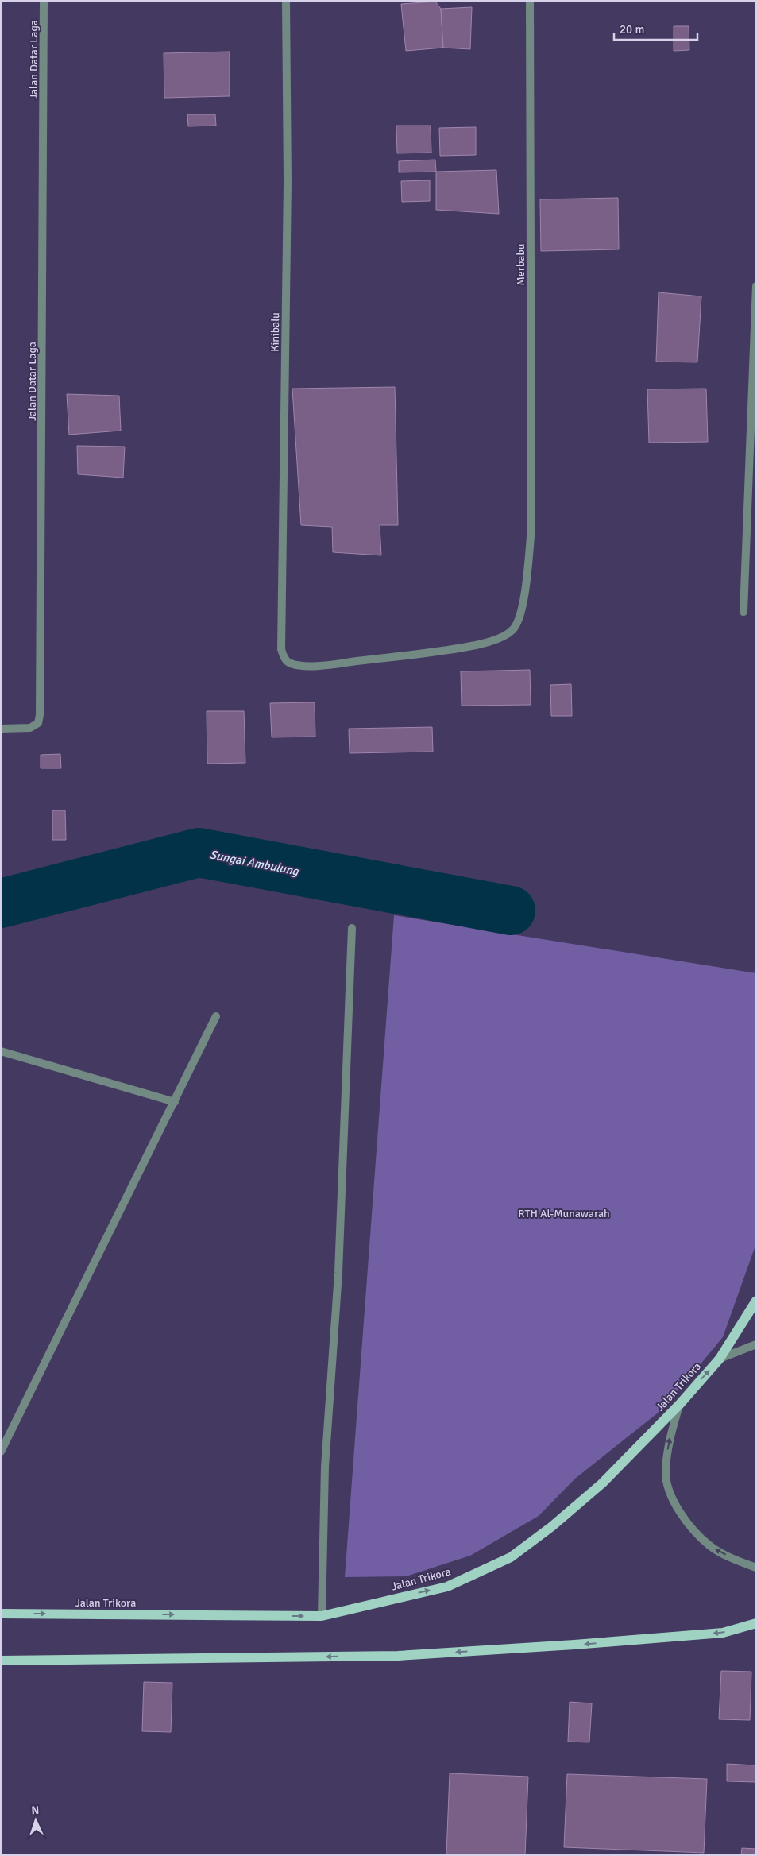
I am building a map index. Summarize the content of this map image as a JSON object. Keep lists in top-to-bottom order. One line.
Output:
{"streets":{"main road":["Jalan Trikora"],"street":["Jalan Datar Laga","Merbabu","Kinibalu"]},"crossings":[["Merbabu","Kinibalu"]],"water":["Sungai Ambulung"],"parks":["RTH Al-Munawarah"],"scale_bar":"20 m","north":"top"}
